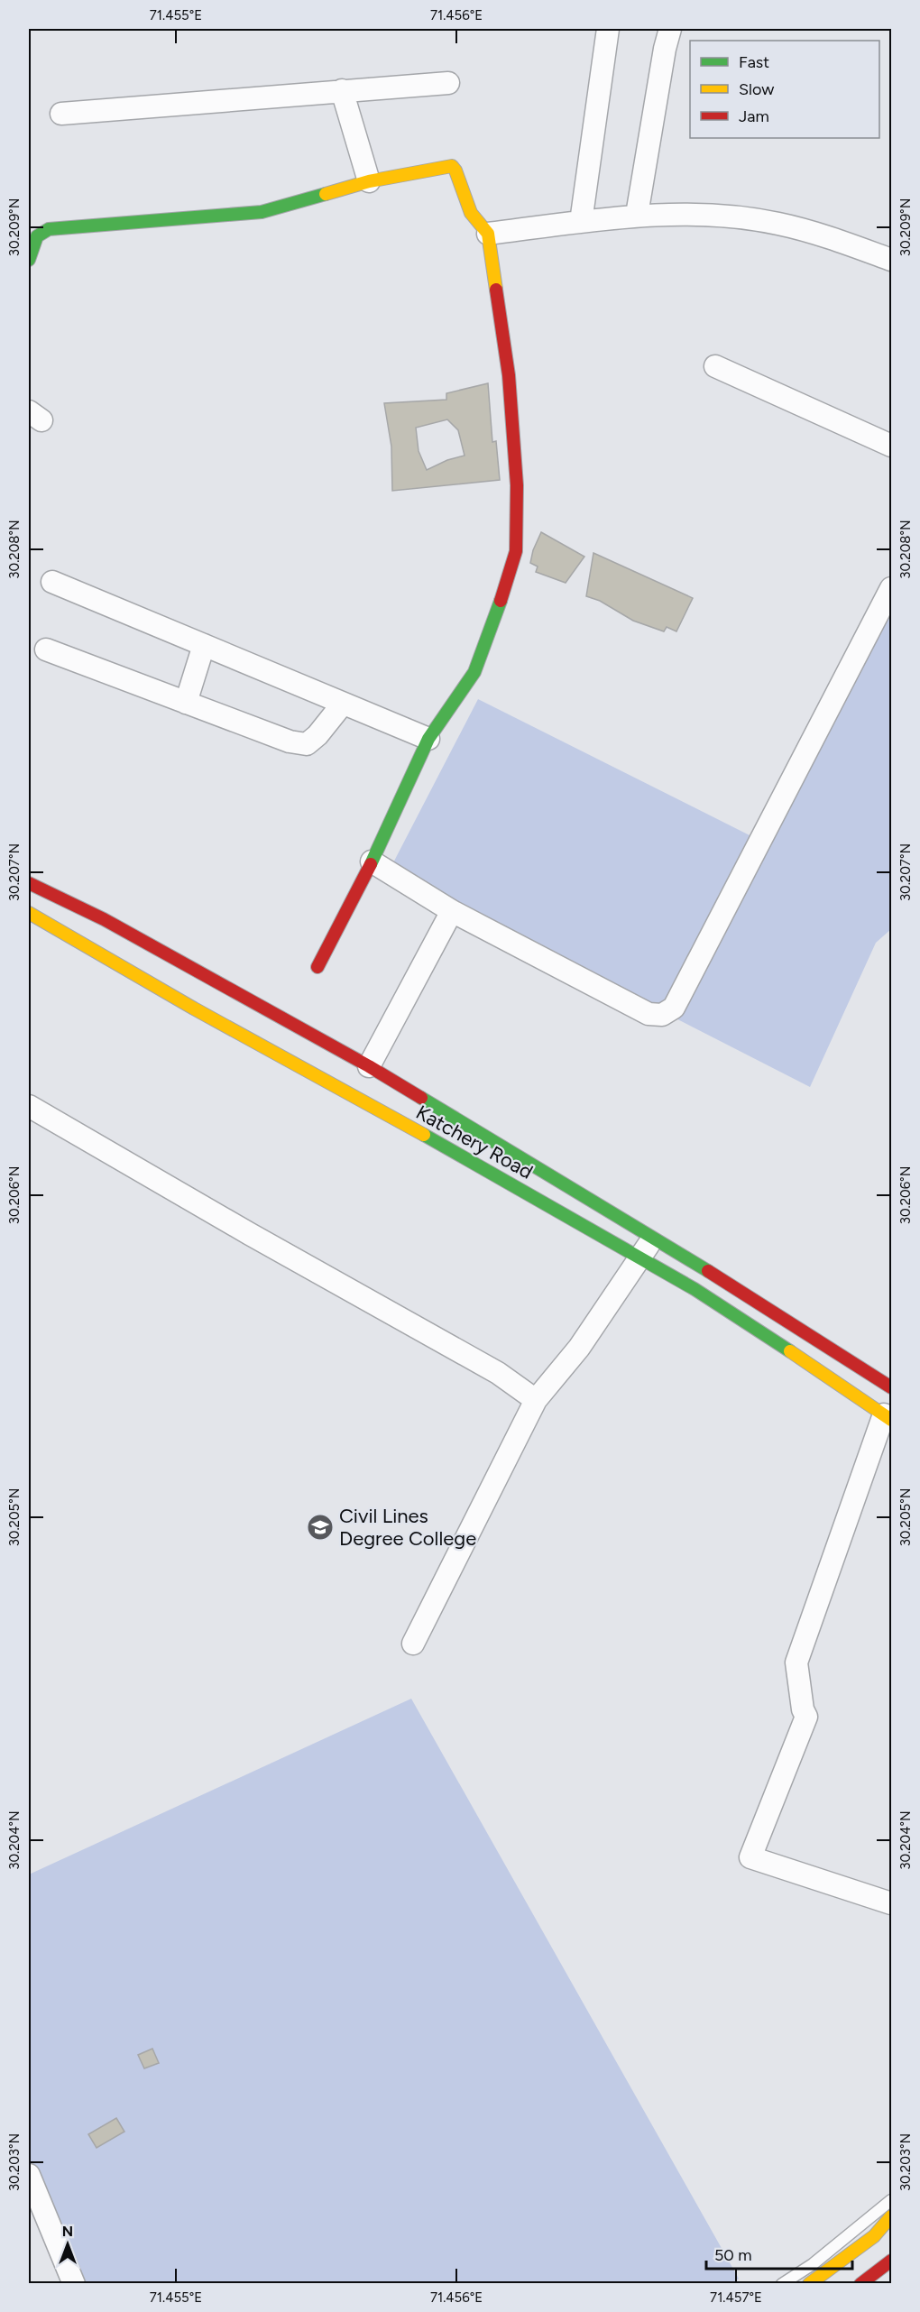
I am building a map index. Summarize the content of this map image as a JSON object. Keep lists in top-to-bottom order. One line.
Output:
{"streets":{"main road":["Katchery Road"]},"places":{"school or university":["Civil Lines Degree College"]},"legend":["Fast","Slow","Jam"],"scale_bar":"50 m","north":"top","coordinates":["71.455°E","71.456°E","30.209°N","30.208°N","30.207°N","30.206°N","30.205°N","30.204°N","30.203°N","71.457°E"]}
